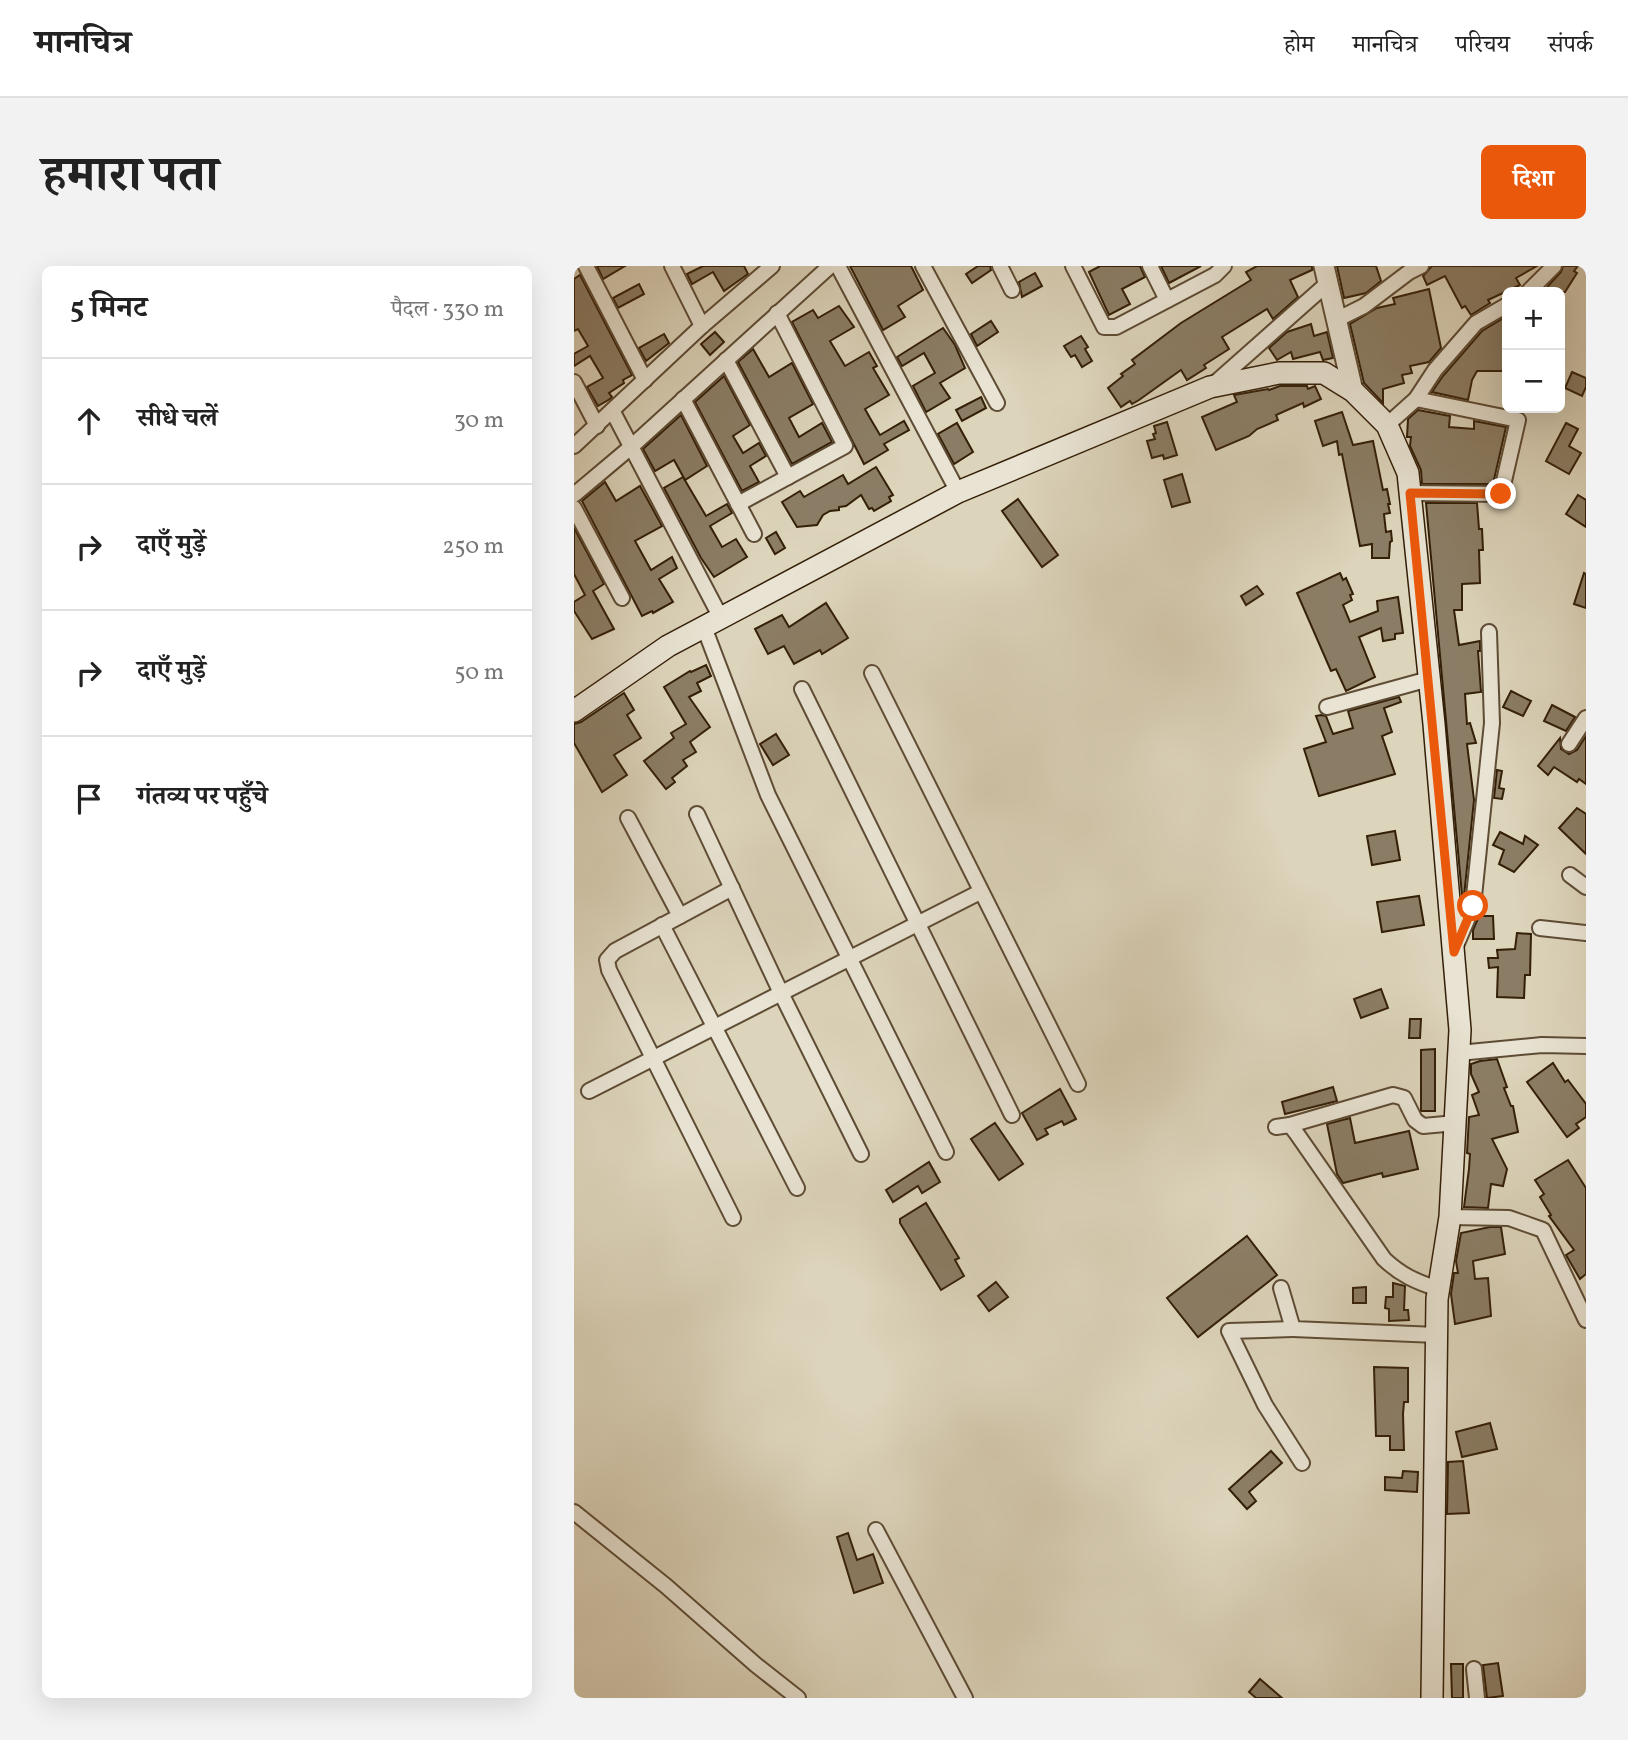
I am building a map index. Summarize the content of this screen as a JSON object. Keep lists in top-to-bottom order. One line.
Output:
{"page":{"header":"मानचित्र","nav":["होम","मानचित्र","परिचय","संपर्क"],"title":"हमारा पता","buttons":"दिशा","heading":["5 मिनट","पैदल · 330 m"],"map_buttons":["+","−"],"list":[["सीधे चलें","30 m"],["दाएँ मुड़ें","250 m"],["दाएँ मुड़ें","50 m"],"गंतव्य पर पहुँचे"]}}
